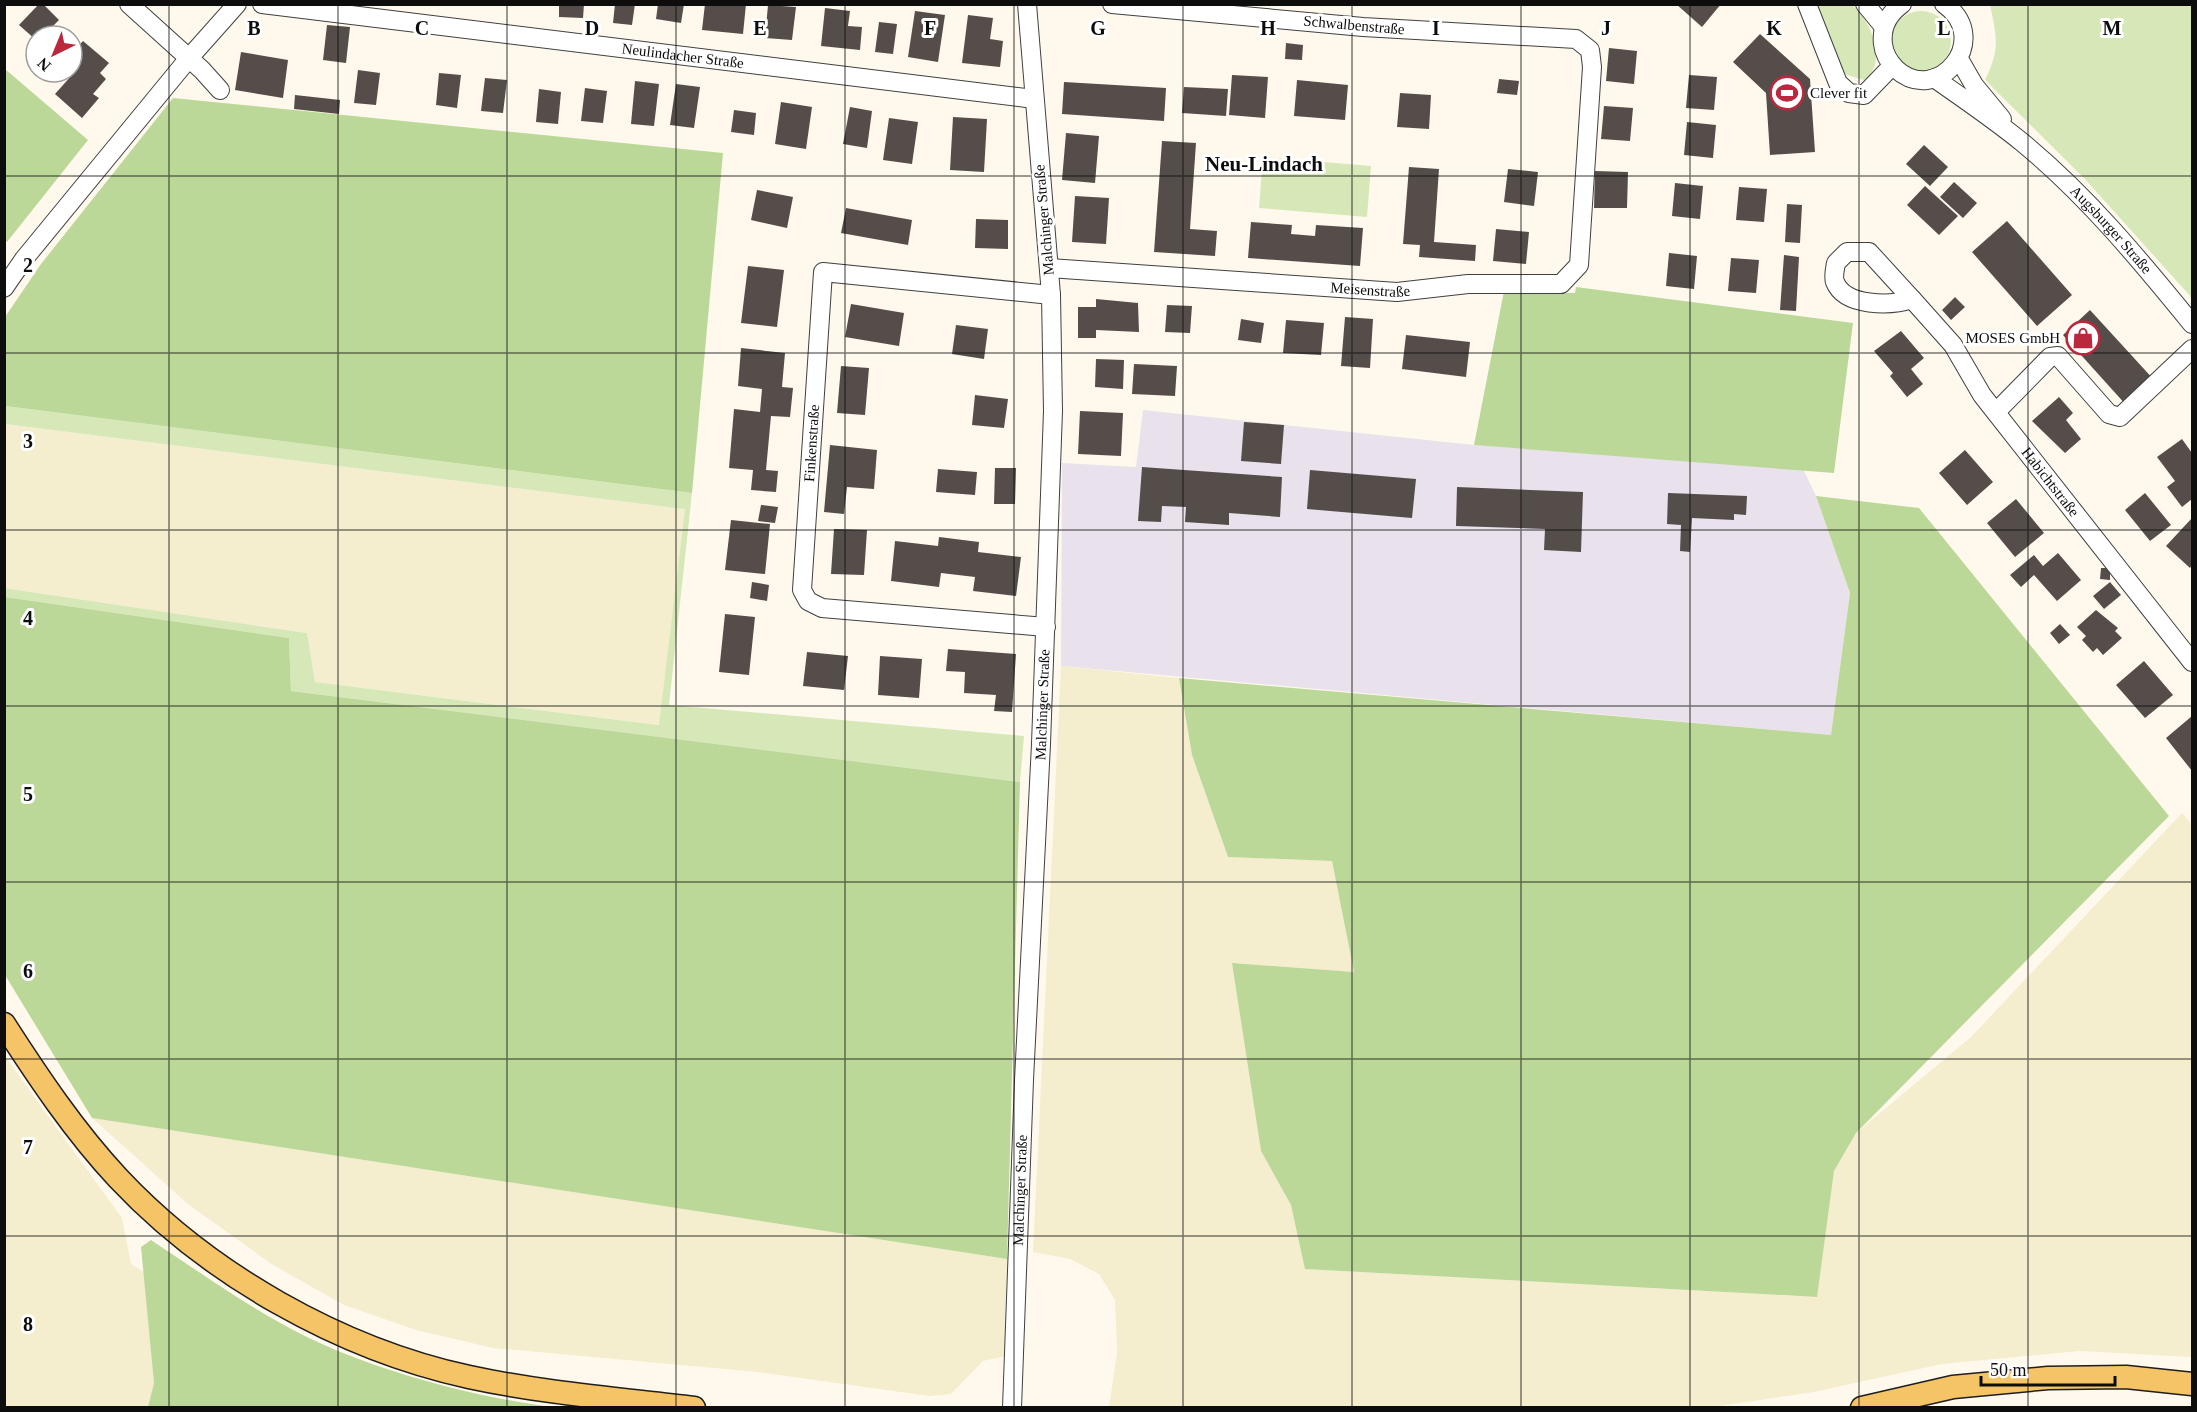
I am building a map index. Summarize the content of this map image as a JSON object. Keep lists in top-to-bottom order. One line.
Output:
{"streets":{"street":["Schwalbenstraße","Neulindacher Straße","Malchinger Straße","Augsburger Straße","Meisenstraße","Finkenstraße","Habichtstraße"]},"crossings":[["Schwalbenstraße","Meisenstraße"],["Neulindacher Straße","Malchinger Straße"],["Malchinger Straße","Meisenstraße"],["Malchinger Straße","Finkenstraße"]],"districts":["Neu-Lindach"],"places":{"sports":["Clever fit"],"shop":["MOSES GmbH"]},"scale_bar":"50 m","north":"bottom left","grid":{"columns":["B","C","D","E","F","G","H","I","J","K","L","M"],"rows":["2","3","4","5","6","7","8"]}}
